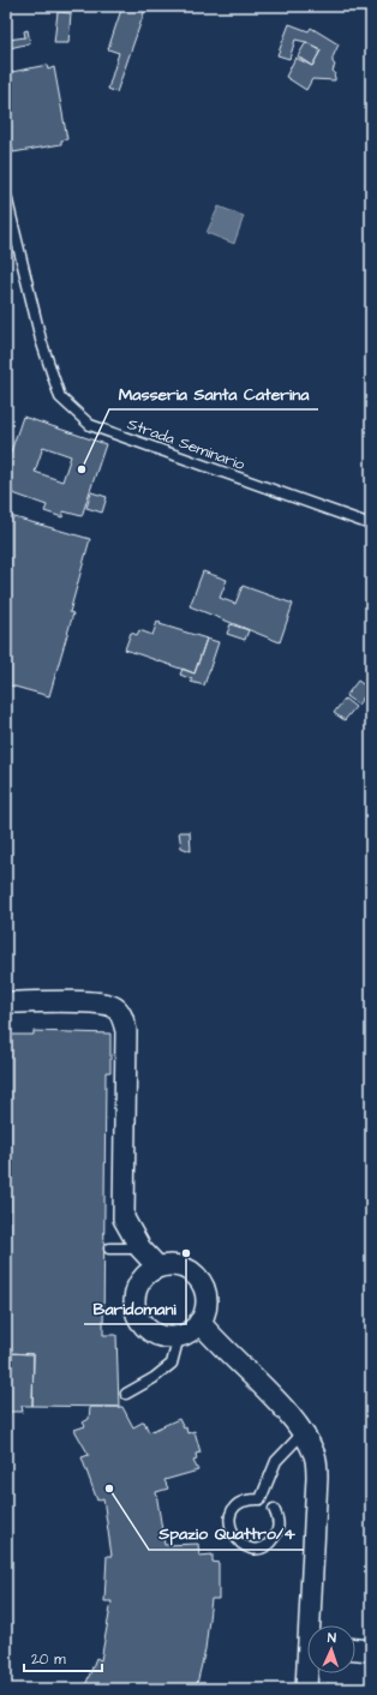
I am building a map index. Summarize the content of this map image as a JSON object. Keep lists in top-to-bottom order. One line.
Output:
{"streets":{"lane":["Strada Seminario"]},"places":["Masseria Santa Caterina","Baridomani","Spazio Quattro/4"],"scale_bar":"20 m","north":"top"}
